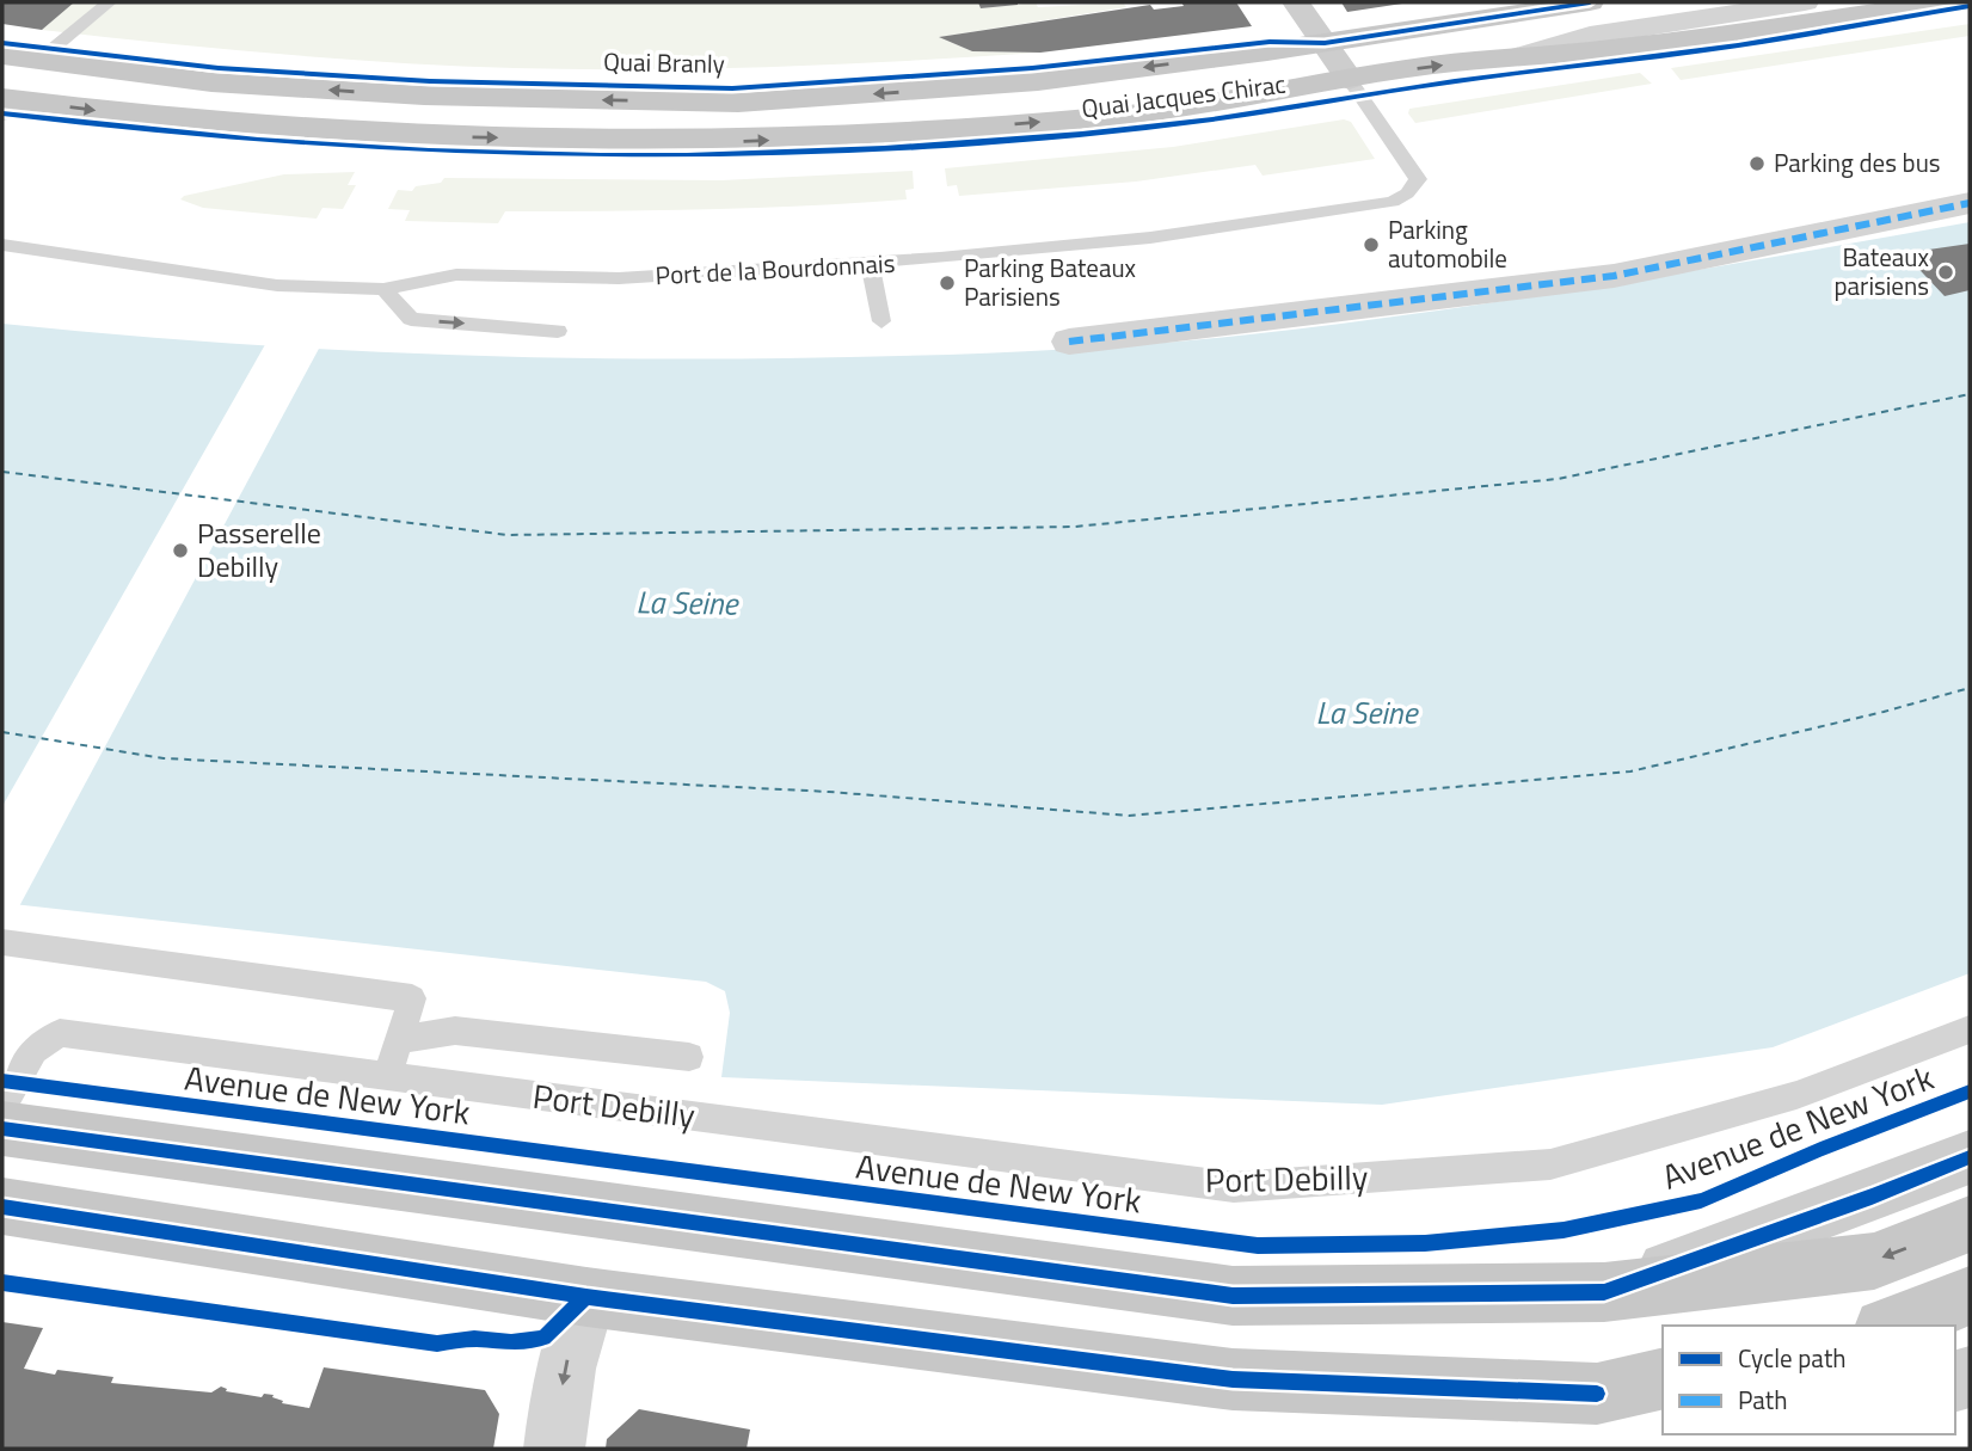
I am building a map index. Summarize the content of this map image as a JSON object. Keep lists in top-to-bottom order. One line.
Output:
{"streets":{"main road":["Quai Jacques Chirac"],"lane":["Port de la Bourdonnais","Port Debilly"],"cycle path":["Quai Branly","Avenue de New York"]},"crossings":[["Quai Jacques Chirac","Port de la Bourdonnais"]],"water":["La Seine"],"places":["Parking des bus","Parking automobile","Bateaux parisiens","Parking Bateaux Parisiens","Passerelle Debilly"],"legend":["Cycle path","Path"]}
